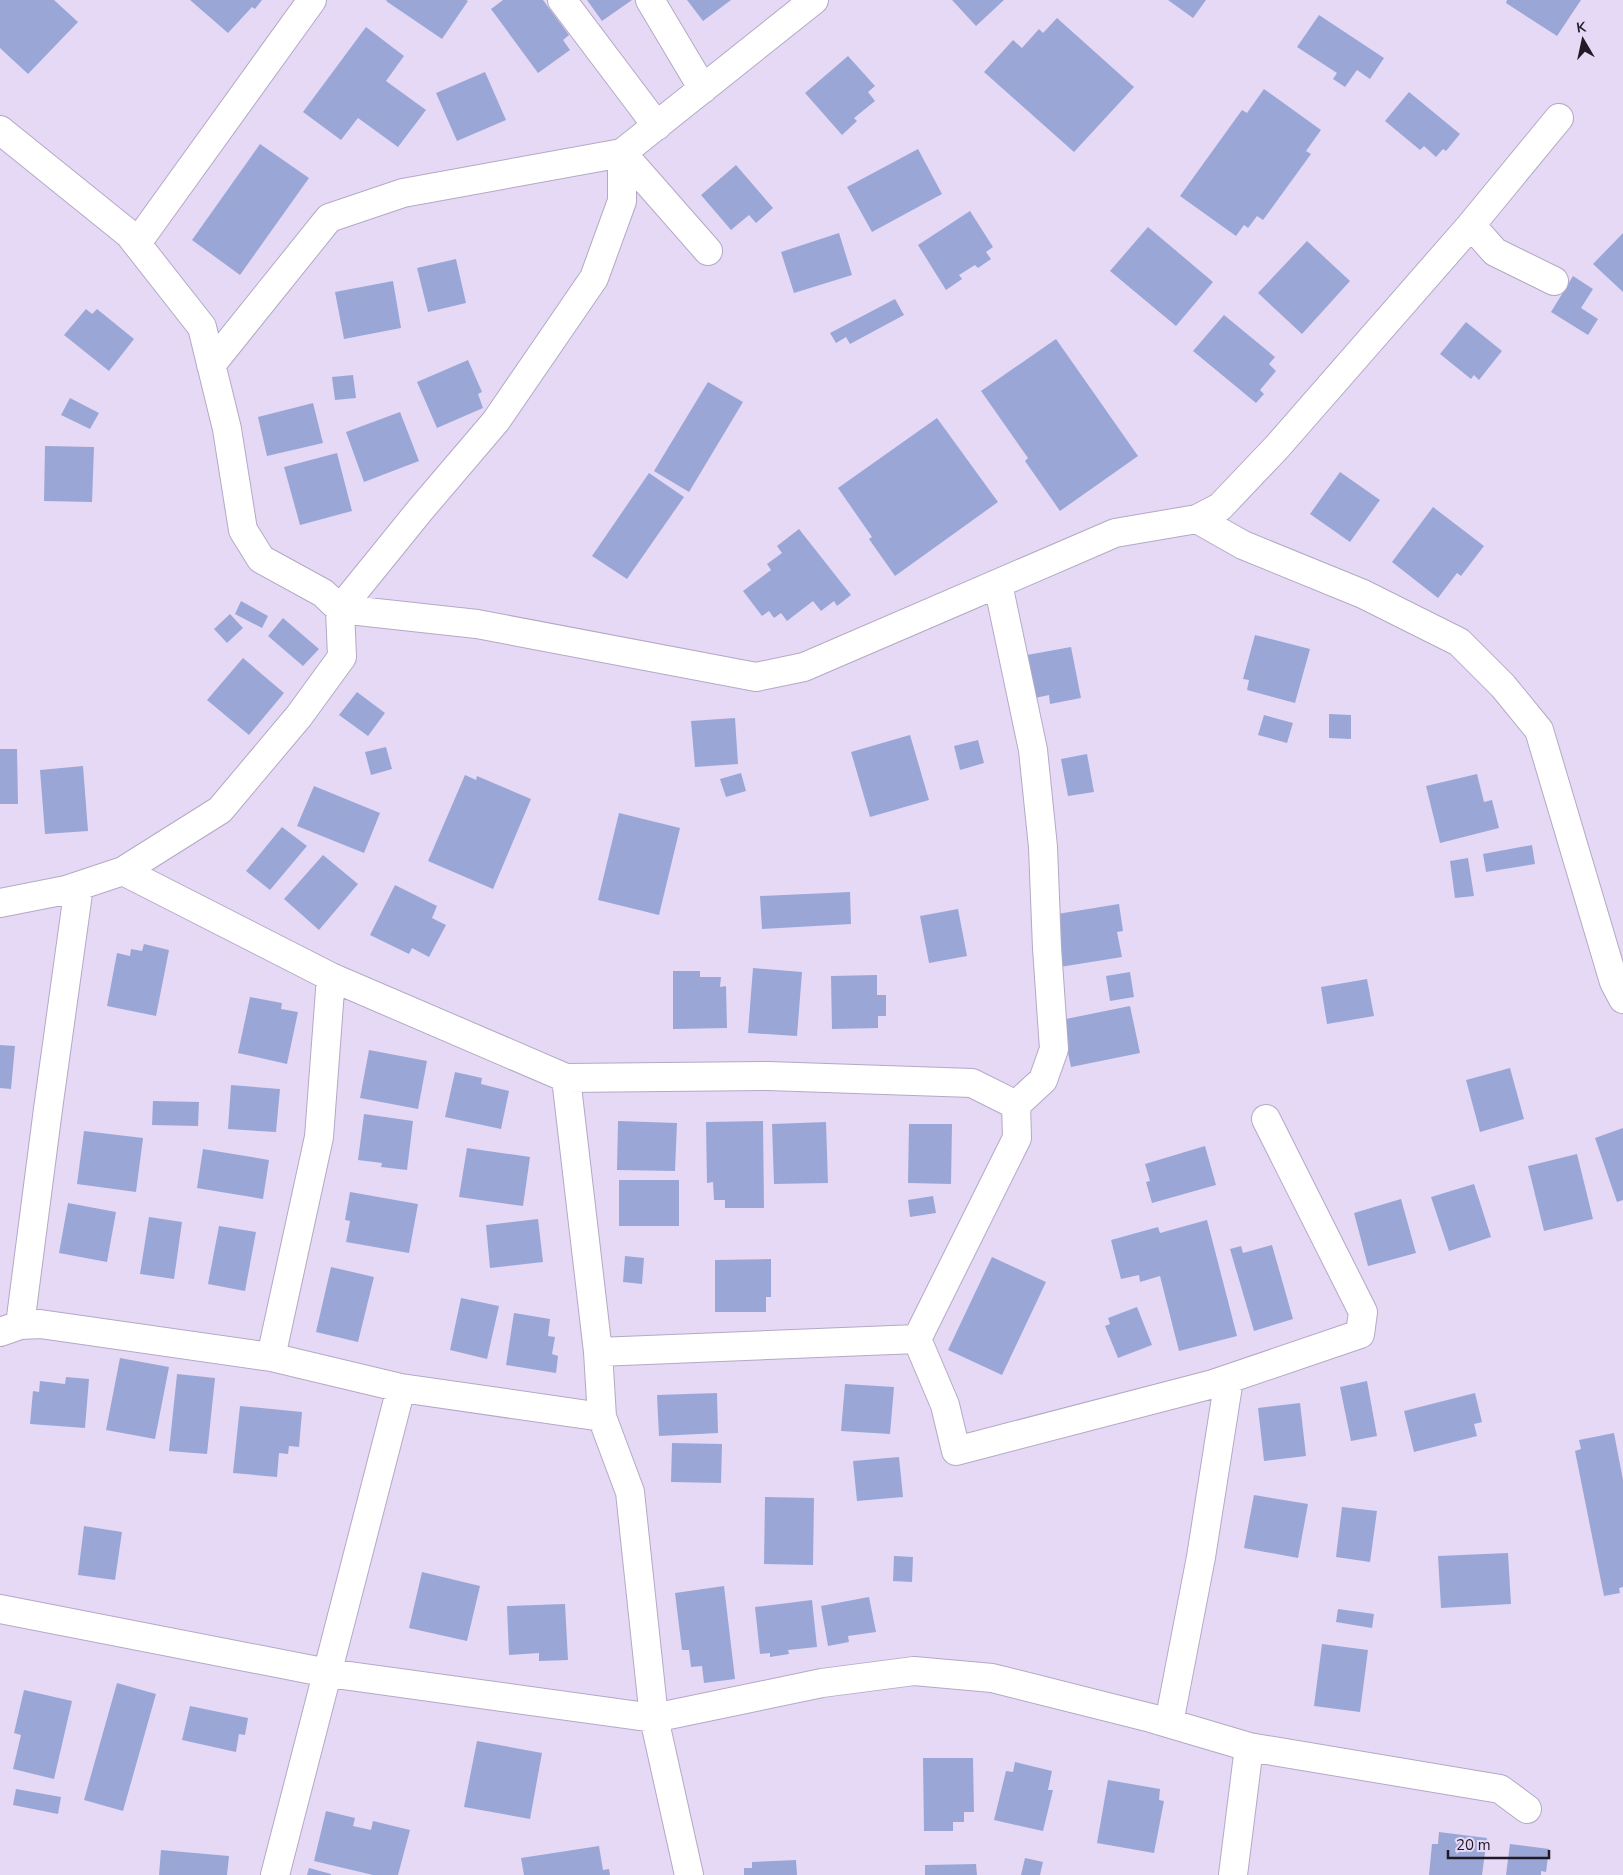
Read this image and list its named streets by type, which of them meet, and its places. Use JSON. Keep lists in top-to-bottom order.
{
  "scale_bar": "20 m",
  "north": "top"
}
